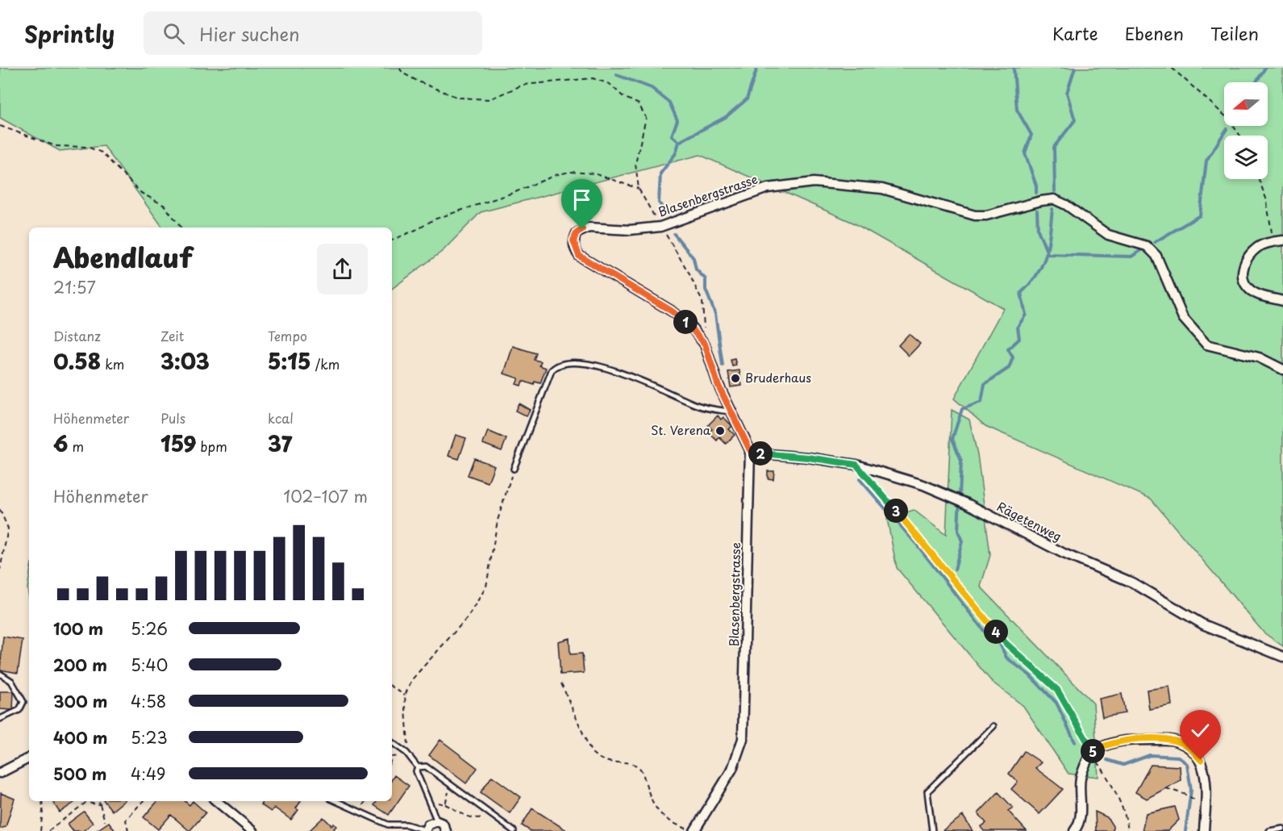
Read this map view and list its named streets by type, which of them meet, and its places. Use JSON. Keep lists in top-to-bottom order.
{
  "streets": {
    "street": ["Blasenbergstrasse", "Rägetenweg"]
  },
  "crossings": [
    ["Blasenbergstrasse", "Rägetenweg"]
  ],
  "places": ["Bruderhaus", "St. Verena"],
  "north": "left",
  "page": {
    "header": "Sprintly",
    "search": "Hier suchen",
    "nav": ["Karte", "Ebenen", "Teilen"],
    "heading": ["Abendlauf", "21:57"],
    "pins": [
      "1",
      "2",
      "3",
      "4",
      "5"
    ],
    "stats": [
      ["Distanz", "0.58 km"],
      ["Zeit", "3:03"],
      ["Tempo", "5:15 /km"],
      ["Höhenmeter", "6 m"],
      ["Puls", "159 bpm"],
      ["kcal", "37"]
    ],
    "chart": ["Höhenmeter", "102–107 m"],
    "list": [
      {
        "name": "100 m",
        "note": "5:26"
      },
      {
        "name": "200 m",
        "note": "5:40"
      },
      {
        "name": "300 m",
        "note": "4:58"
      },
      {
        "name": "400 m",
        "note": "5:23"
      },
      {
        "name": "500 m",
        "note": "4:49"
      }
    ]
  }
}
